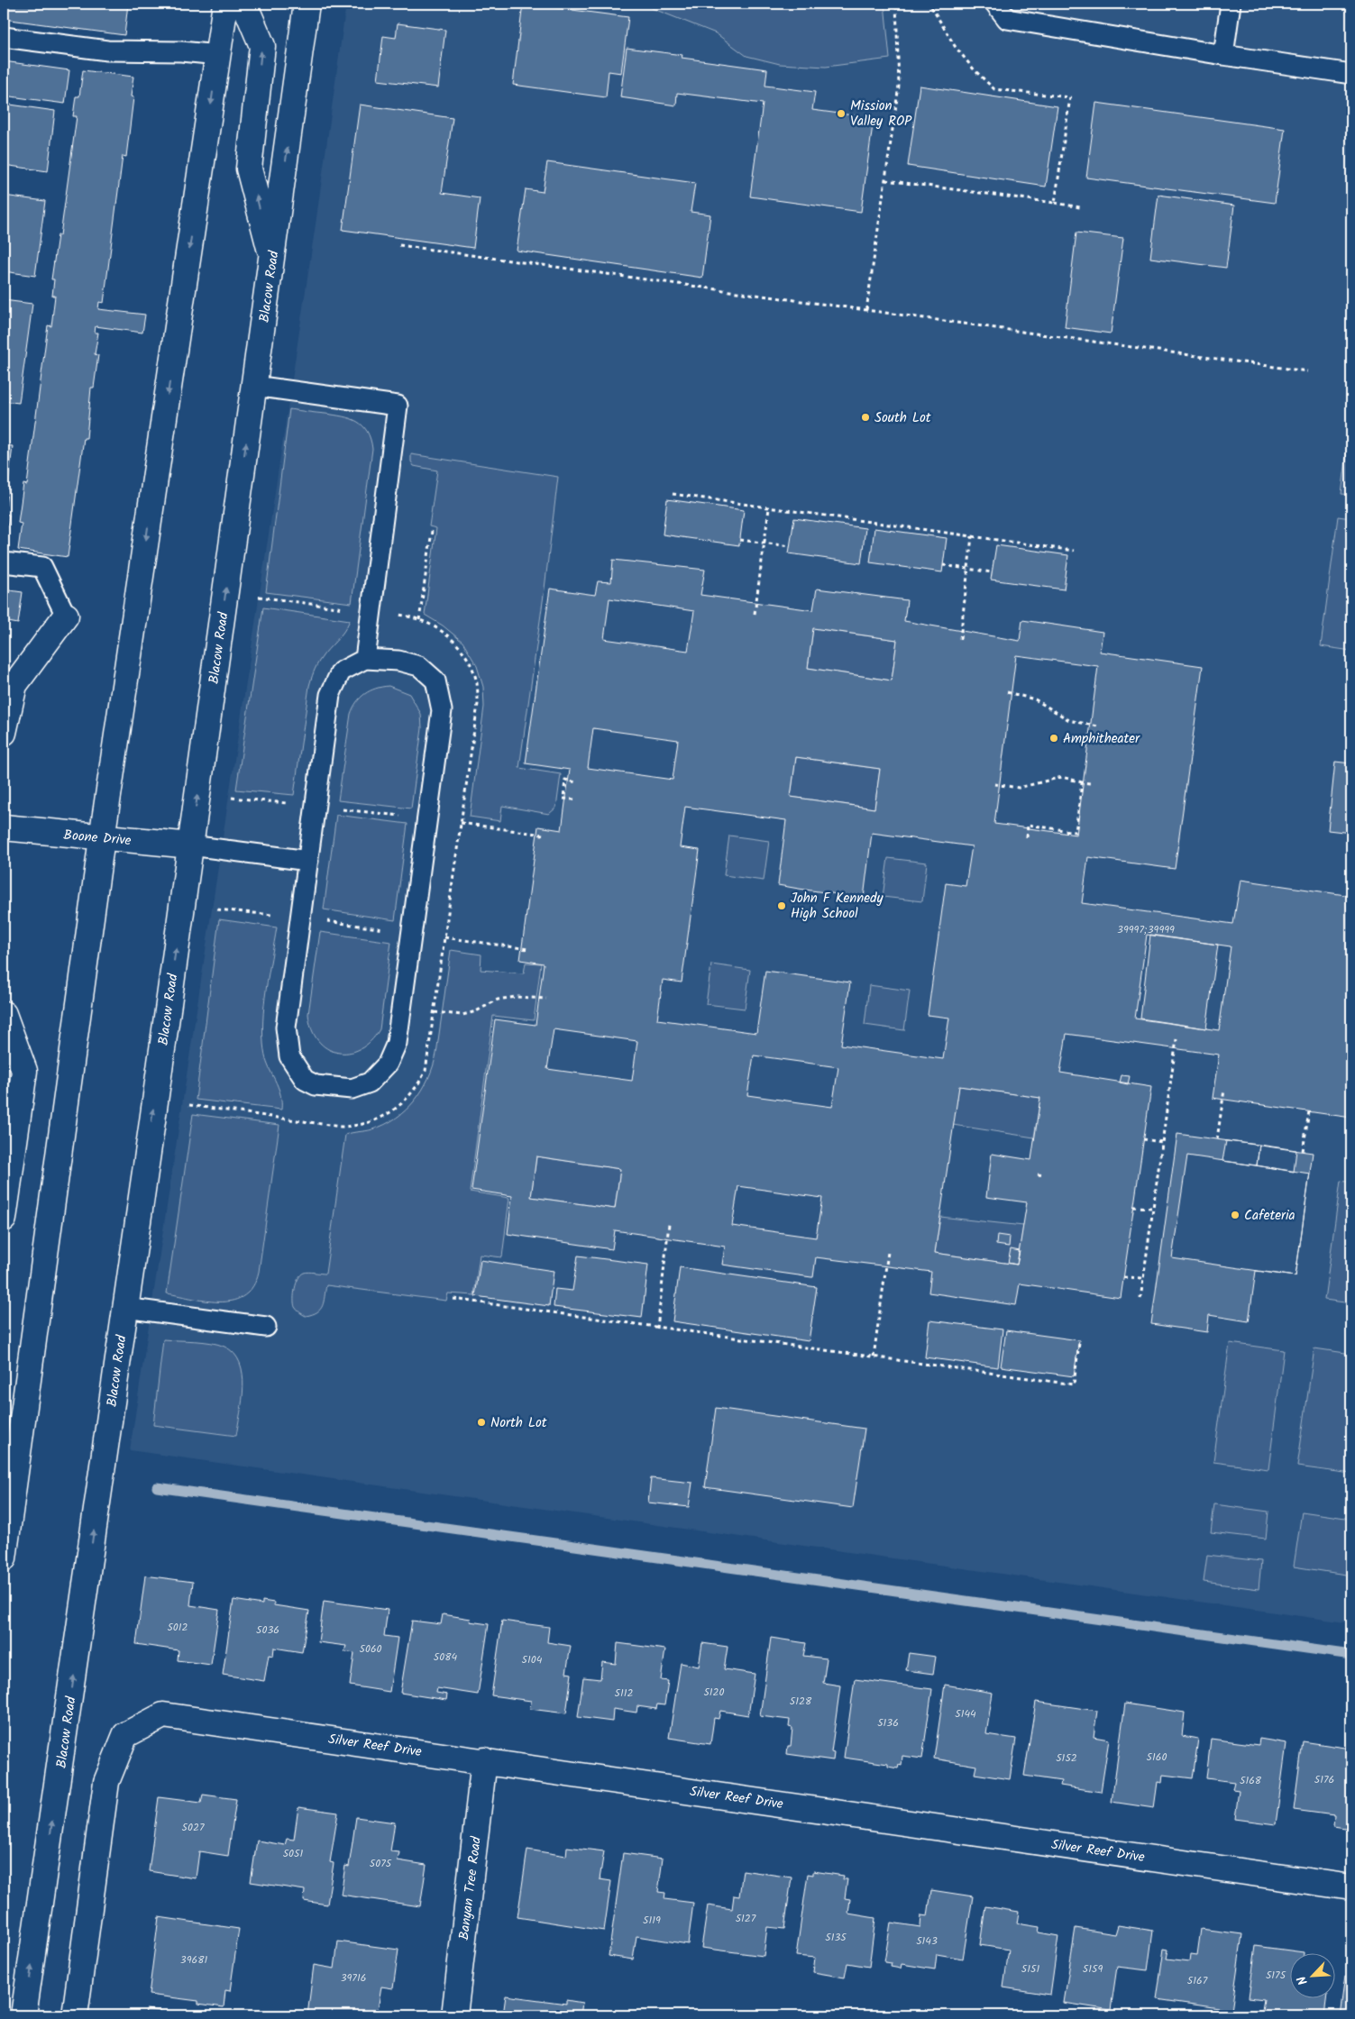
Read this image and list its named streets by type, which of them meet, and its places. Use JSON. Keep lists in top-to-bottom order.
{
  "streets": {
    "main road": [
      "Blacow Road",
      "Boone Drive",
      "Silver Reef Drive",
      "Banyan Tree Road"
    ]
  },
  "crossings": [
    ["Blacow Road", "Boone Drive"],
    ["Silver Reef Drive", "Banyan Tree Road"]
  ],
  "places": [
    "Mission Valley ROP",
    "South Lot",
    "Amphitheater",
    "John F Kennedy High School",
    "Cafeteria",
    "North Lot"
  ],
  "house_numbers": [
    "39997;39999",
    "5012",
    "5036",
    "5060",
    "5084",
    "5104",
    "5120",
    "5112",
    "5128",
    "5144",
    "5136",
    "5160",
    "5152",
    "5176",
    "5168",
    "5027",
    "5051",
    "5075",
    "5127",
    "5119",
    "5135",
    "5143",
    "39681",
    "5151",
    "5159",
    "5175",
    "39716",
    "5167"
  ],
  "north": "bottom left"
}
